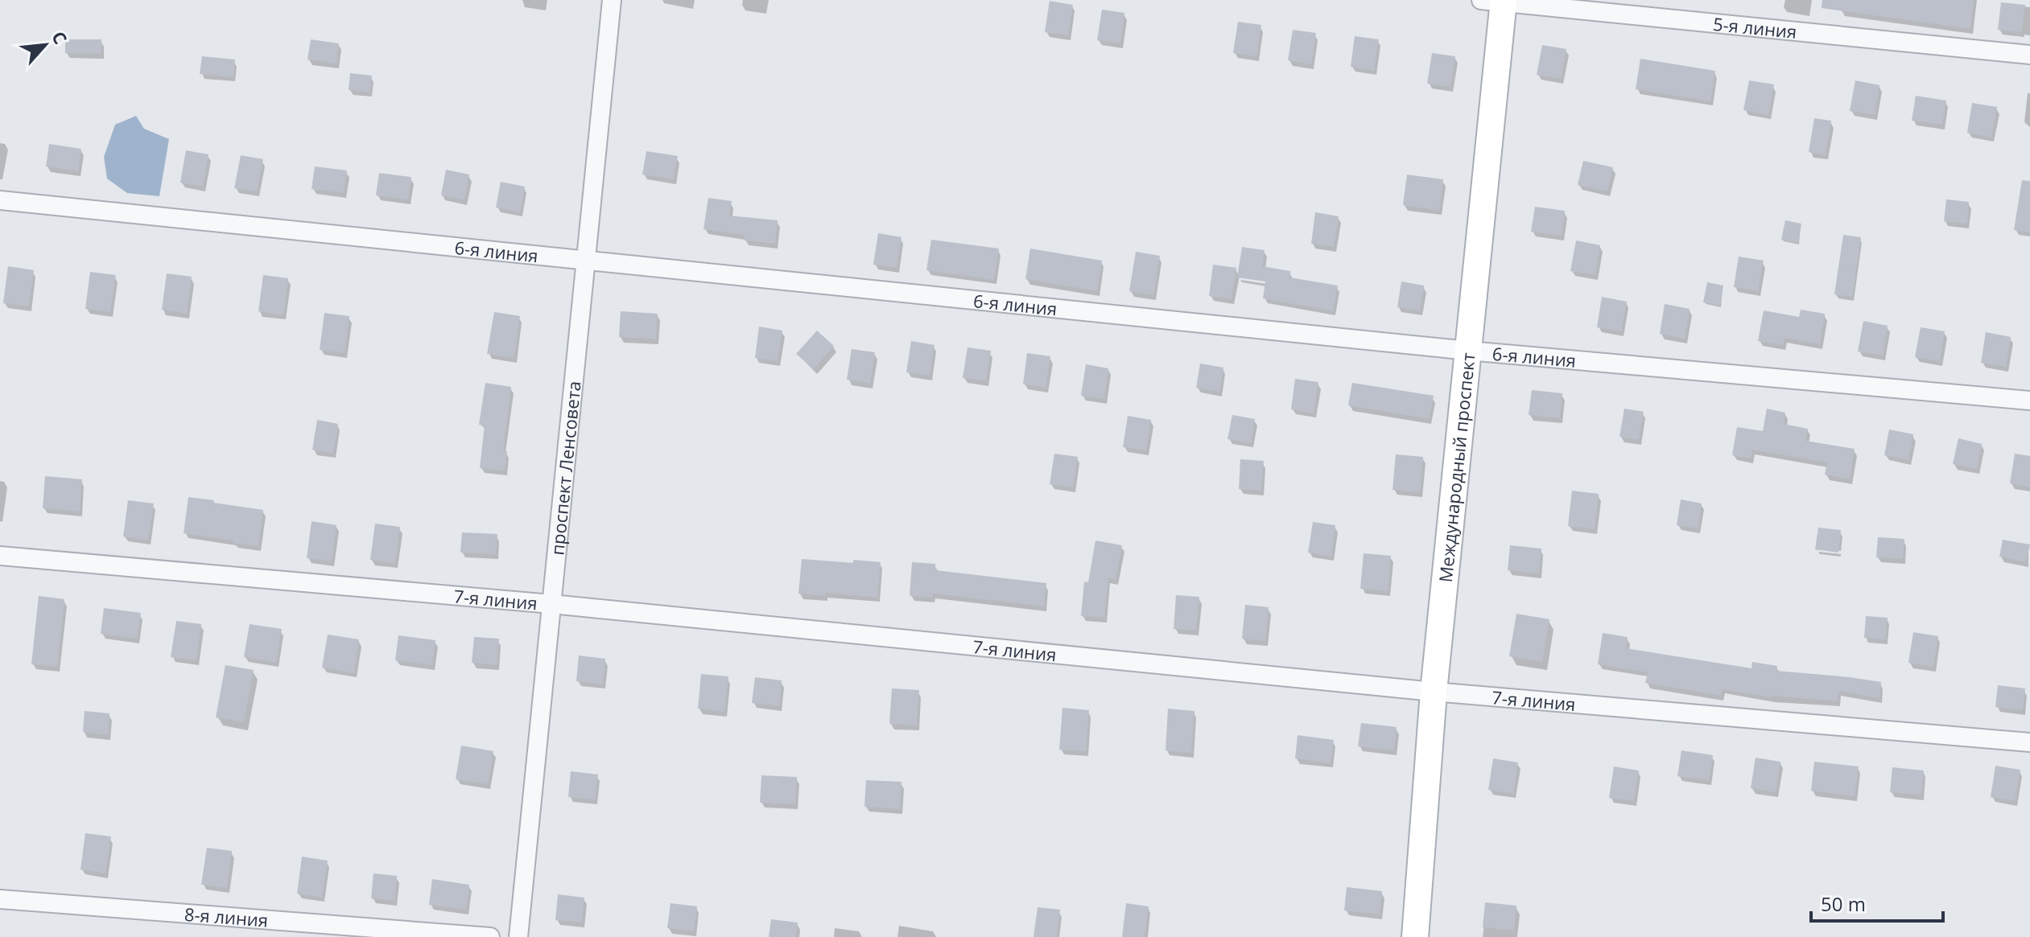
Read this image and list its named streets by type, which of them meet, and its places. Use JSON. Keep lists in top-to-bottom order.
{
  "streets": {
    "street": [
      "5-я линия",
      "6-я линия",
      "проспект Ленсовета",
      "Международный проспект",
      "7-я линия",
      "8-я линия"
    ]
  },
  "crossings": [
    ["5-я линия", "Международный проспект"],
    ["6-я линия", "проспект Ленсовета"],
    ["6-я линия", "Международный проспект"],
    ["проспект Ленсовета", "7-я линия"],
    ["Международный проспект", "7-я линия"]
  ],
  "scale_bar": "50 m",
  "north": "top right"
}
